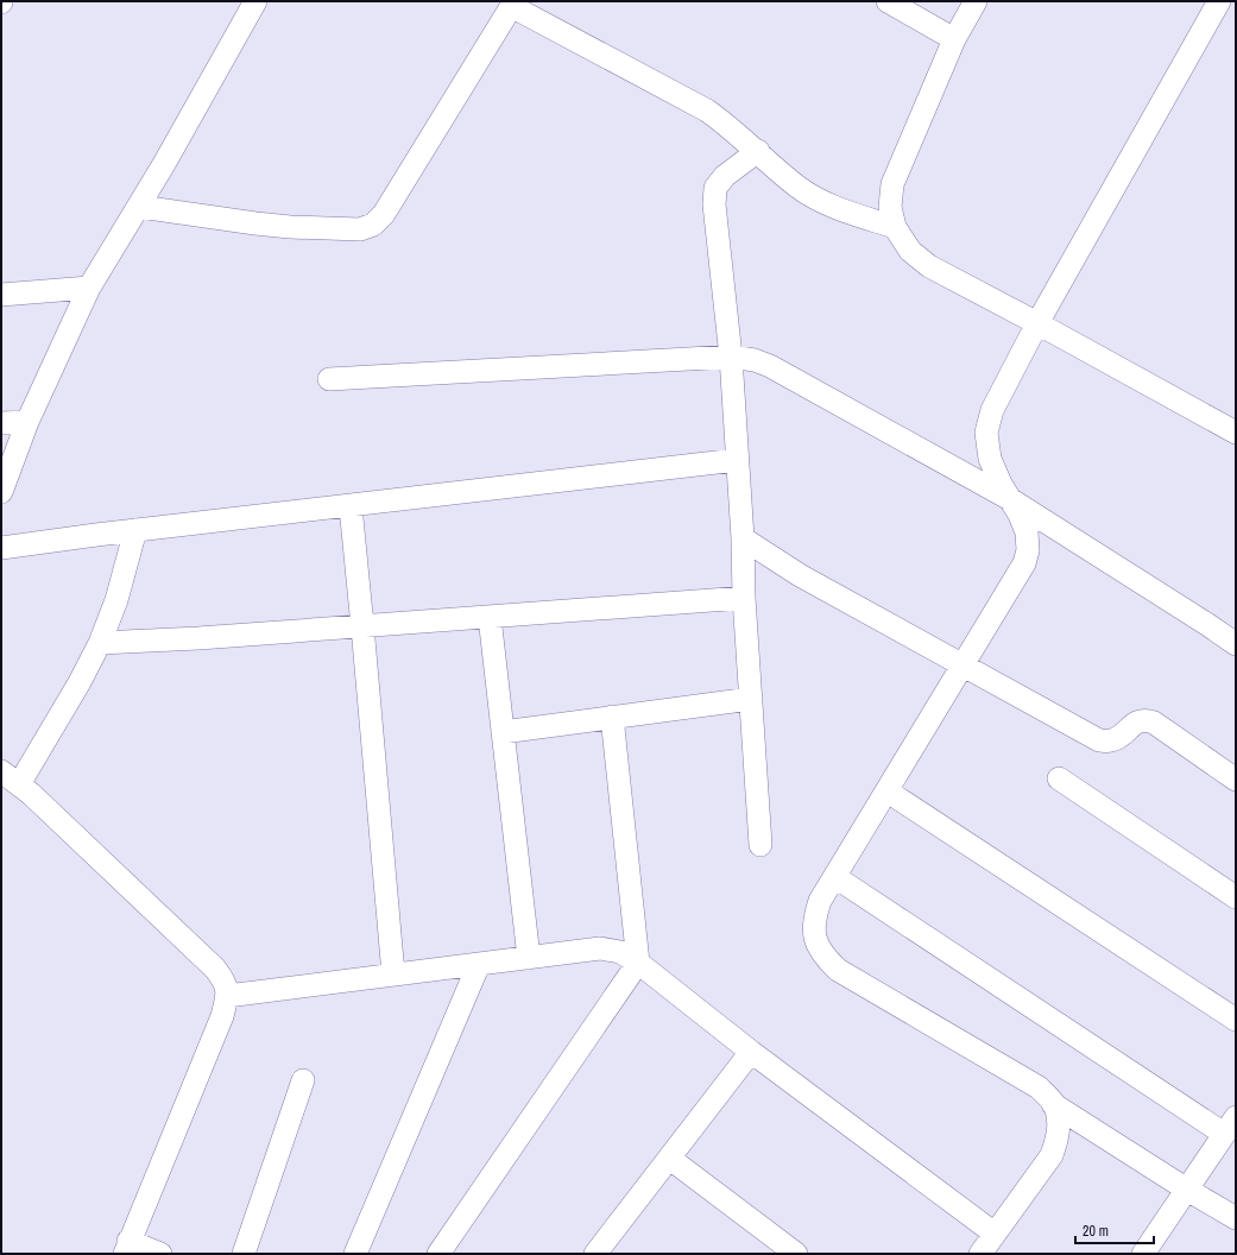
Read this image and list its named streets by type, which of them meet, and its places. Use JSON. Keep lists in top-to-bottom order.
{
  "scale_bar": "20 m"
}
